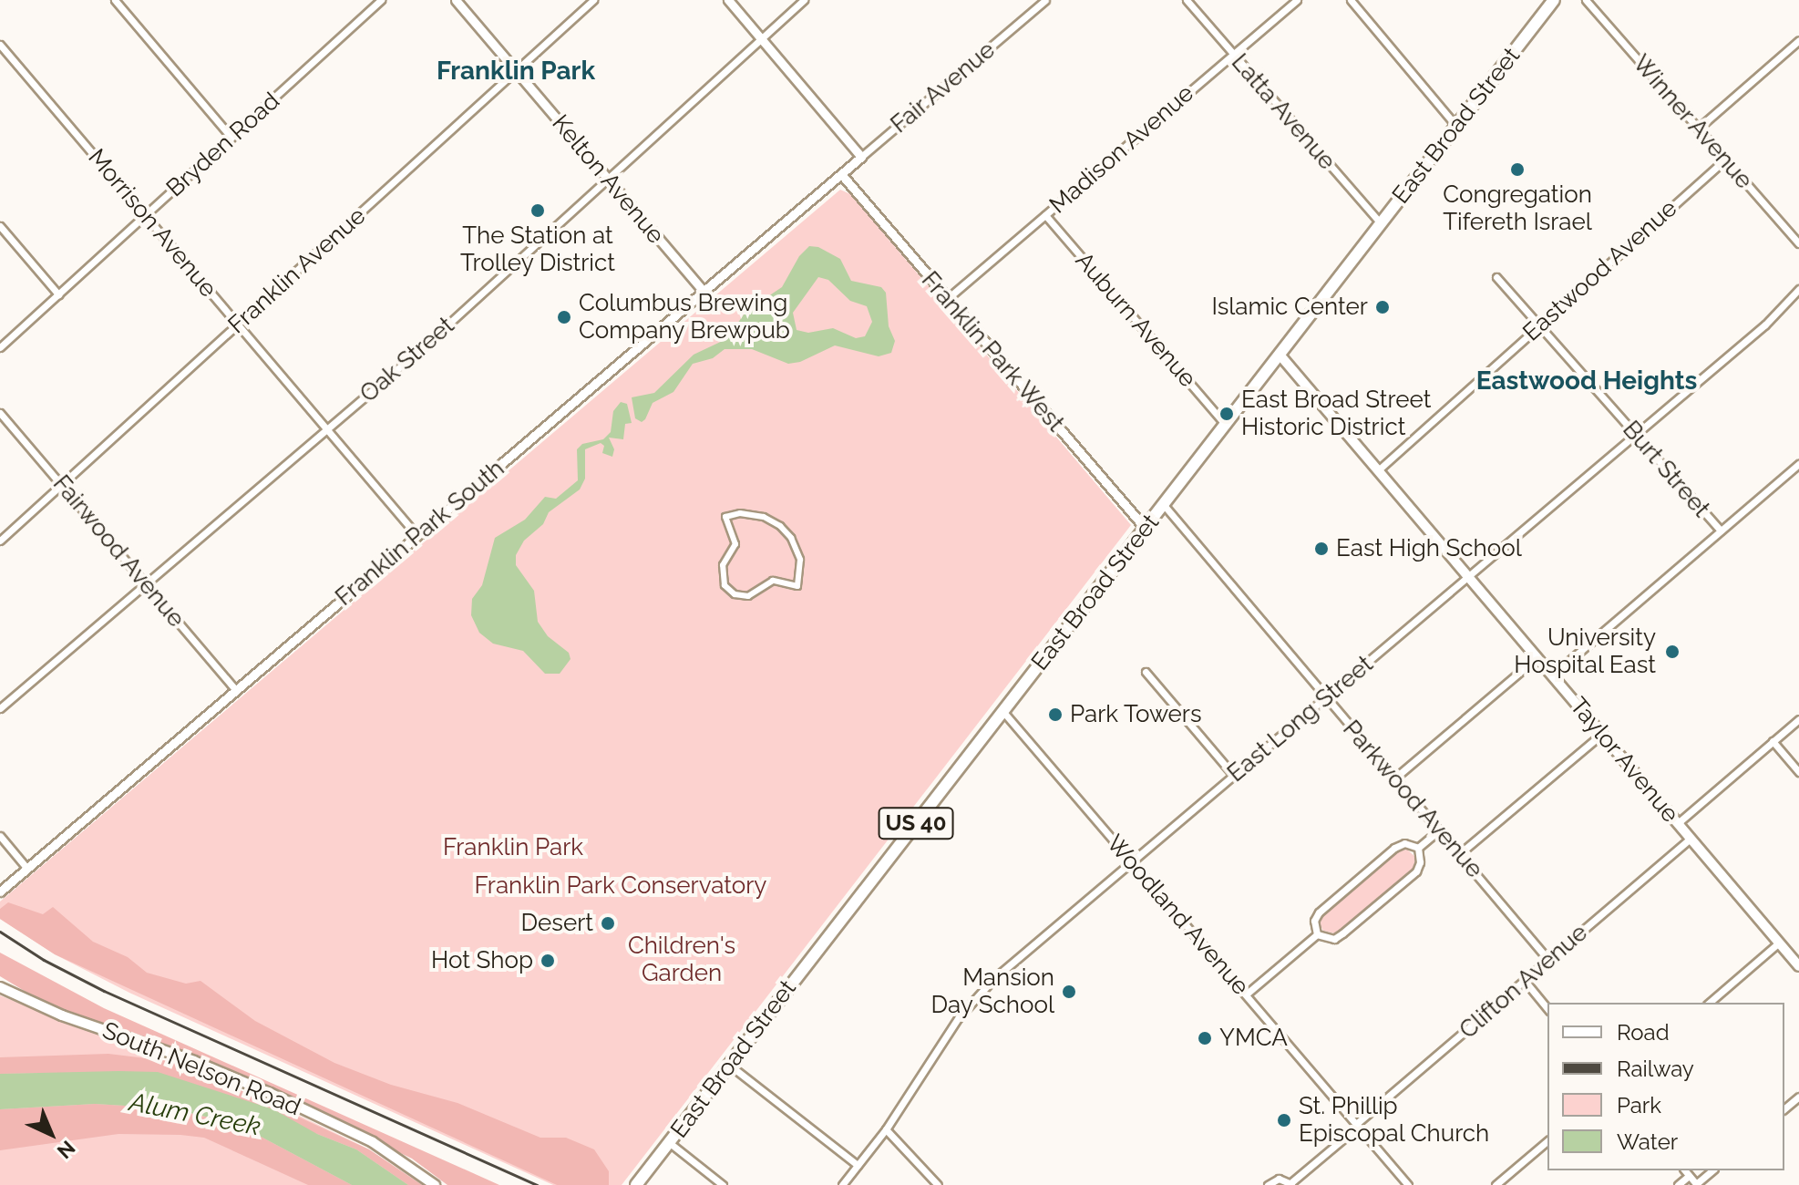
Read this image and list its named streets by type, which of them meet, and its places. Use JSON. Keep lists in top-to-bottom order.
{
  "streets": {
    "main road": [
      "East Broad Street",
      "Taylor Avenue",
      "US 40",
      "South Nelson Road"
    ],
    "street": [
      "Fair Avenue",
      "Latta Avenue",
      "Winner Avenue",
      "Bryden Road",
      "Madison Avenue",
      "Kelton Avenue",
      "Morrison Avenue",
      "Franklin Avenue",
      "Eastwood Avenue",
      "Auburn Avenue",
      "Franklin Park West",
      "Oak Street",
      "Burt Street",
      "Franklin Park South",
      "Fairwood Avenue",
      "East Long Street",
      "Parkwood Avenue",
      "Woodland Avenue",
      "Clifton Avenue"
    ]
  },
  "crossings": [
    ["Fair Avenue", "Franklin Park West"],
    ["Fair Avenue", "Franklin Park South"],
    ["Latta Avenue", "East Broad Street"],
    ["Latta Avenue", "Madison Avenue"],
    ["Winner Avenue", "Eastwood Avenue"],
    ["East Broad Street", "Auburn Avenue"],
    ["East Broad Street", "Franklin Park West"],
    ["East Broad Street", "Taylor Avenue"],
    ["East Broad Street", "Parkwood Avenue"],
    ["East Broad Street", "Woodland Avenue"],
    ["Bryden Road", "Morrison Avenue"],
    ["Madison Avenue", "Auburn Avenue"],
    ["Madison Avenue", "Franklin Park West"],
    ["Kelton Avenue", "Franklin Avenue"],
    ["Kelton Avenue", "Oak Street"],
    ["Kelton Avenue", "Franklin Park South"],
    ["Morrison Avenue", "Franklin Avenue"],
    ["Morrison Avenue", "Oak Street"],
    ["Morrison Avenue", "Franklin Park South"],
    ["Franklin Avenue", "Fairwood Avenue"],
    ["Eastwood Avenue", "Burt Street"],
    ["Eastwood Avenue", "Taylor Avenue"],
    ["Franklin Park West", "Franklin Park South"],
    ["Oak Street", "Fairwood Avenue"],
    ["Burt Street", "East Long Street"],
    ["Franklin Park South", "Fairwood Avenue"],
    ["East Long Street", "Taylor Avenue"],
    ["East Long Street", "Parkwood Avenue"],
    ["East Long Street", "Woodland Avenue"],
    ["Taylor Avenue", "Clifton Avenue"],
    ["Parkwood Avenue", "Clifton Avenue"],
    ["Woodland Avenue", "Clifton Avenue"]
  ],
  "districts": ["Franklin Park", "Eastwood Heights"],
  "water": ["Alum Creek"],
  "parks": ["Franklin Park", "Franklin Park Conservatory", "Children's Garden"],
  "places": [
    "Congregation Tifereth Israel",
    "The Station at Trolley District",
    "Islamic Center",
    "Columbus Brewing Company Brewpub",
    "East Broad Street Historic District",
    "East High School",
    "University Hospital East",
    "Park Towers",
    "Desert",
    "Hot Shop",
    "Mansion Day School",
    "YMCA",
    "St. Phillip Episcopal Church"
  ],
  "legend": [
    "Road",
    "Railway",
    "Park",
    "Water"
  ],
  "north": "bottom right"
}
